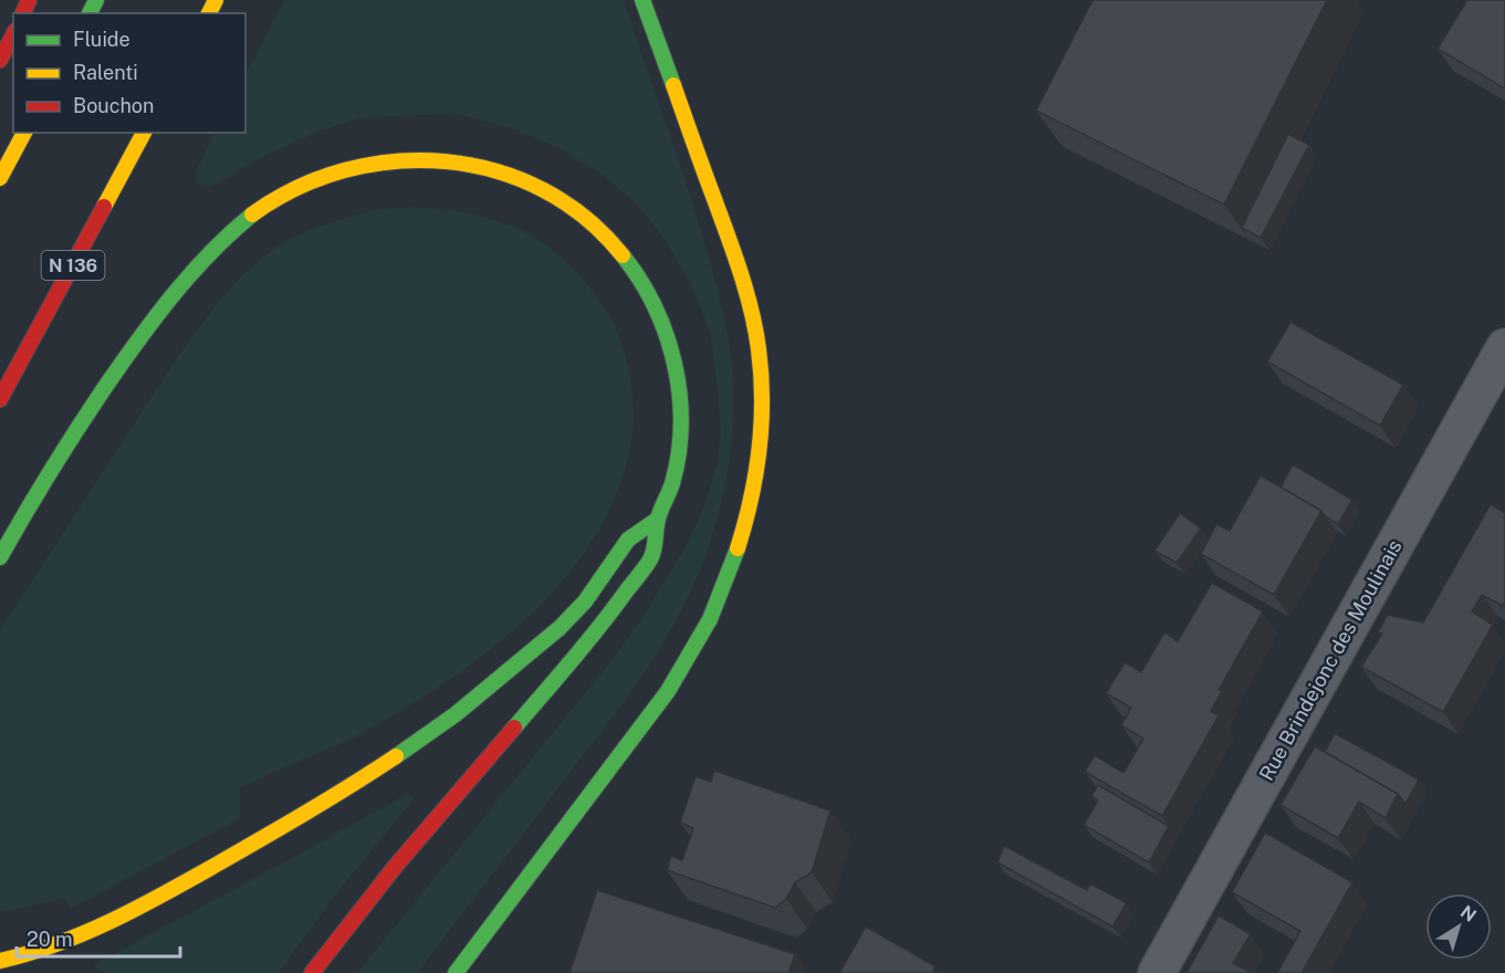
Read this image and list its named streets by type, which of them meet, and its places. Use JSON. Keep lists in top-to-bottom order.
{
  "streets": {
    "highway": ["N 136"],
    "street": ["Rue Brindejonc des Moulinais"]
  },
  "legend": ["Fluide", "Ralenti", "Bouchon"],
  "scale_bar": "20 m",
  "north": "top right"
}
